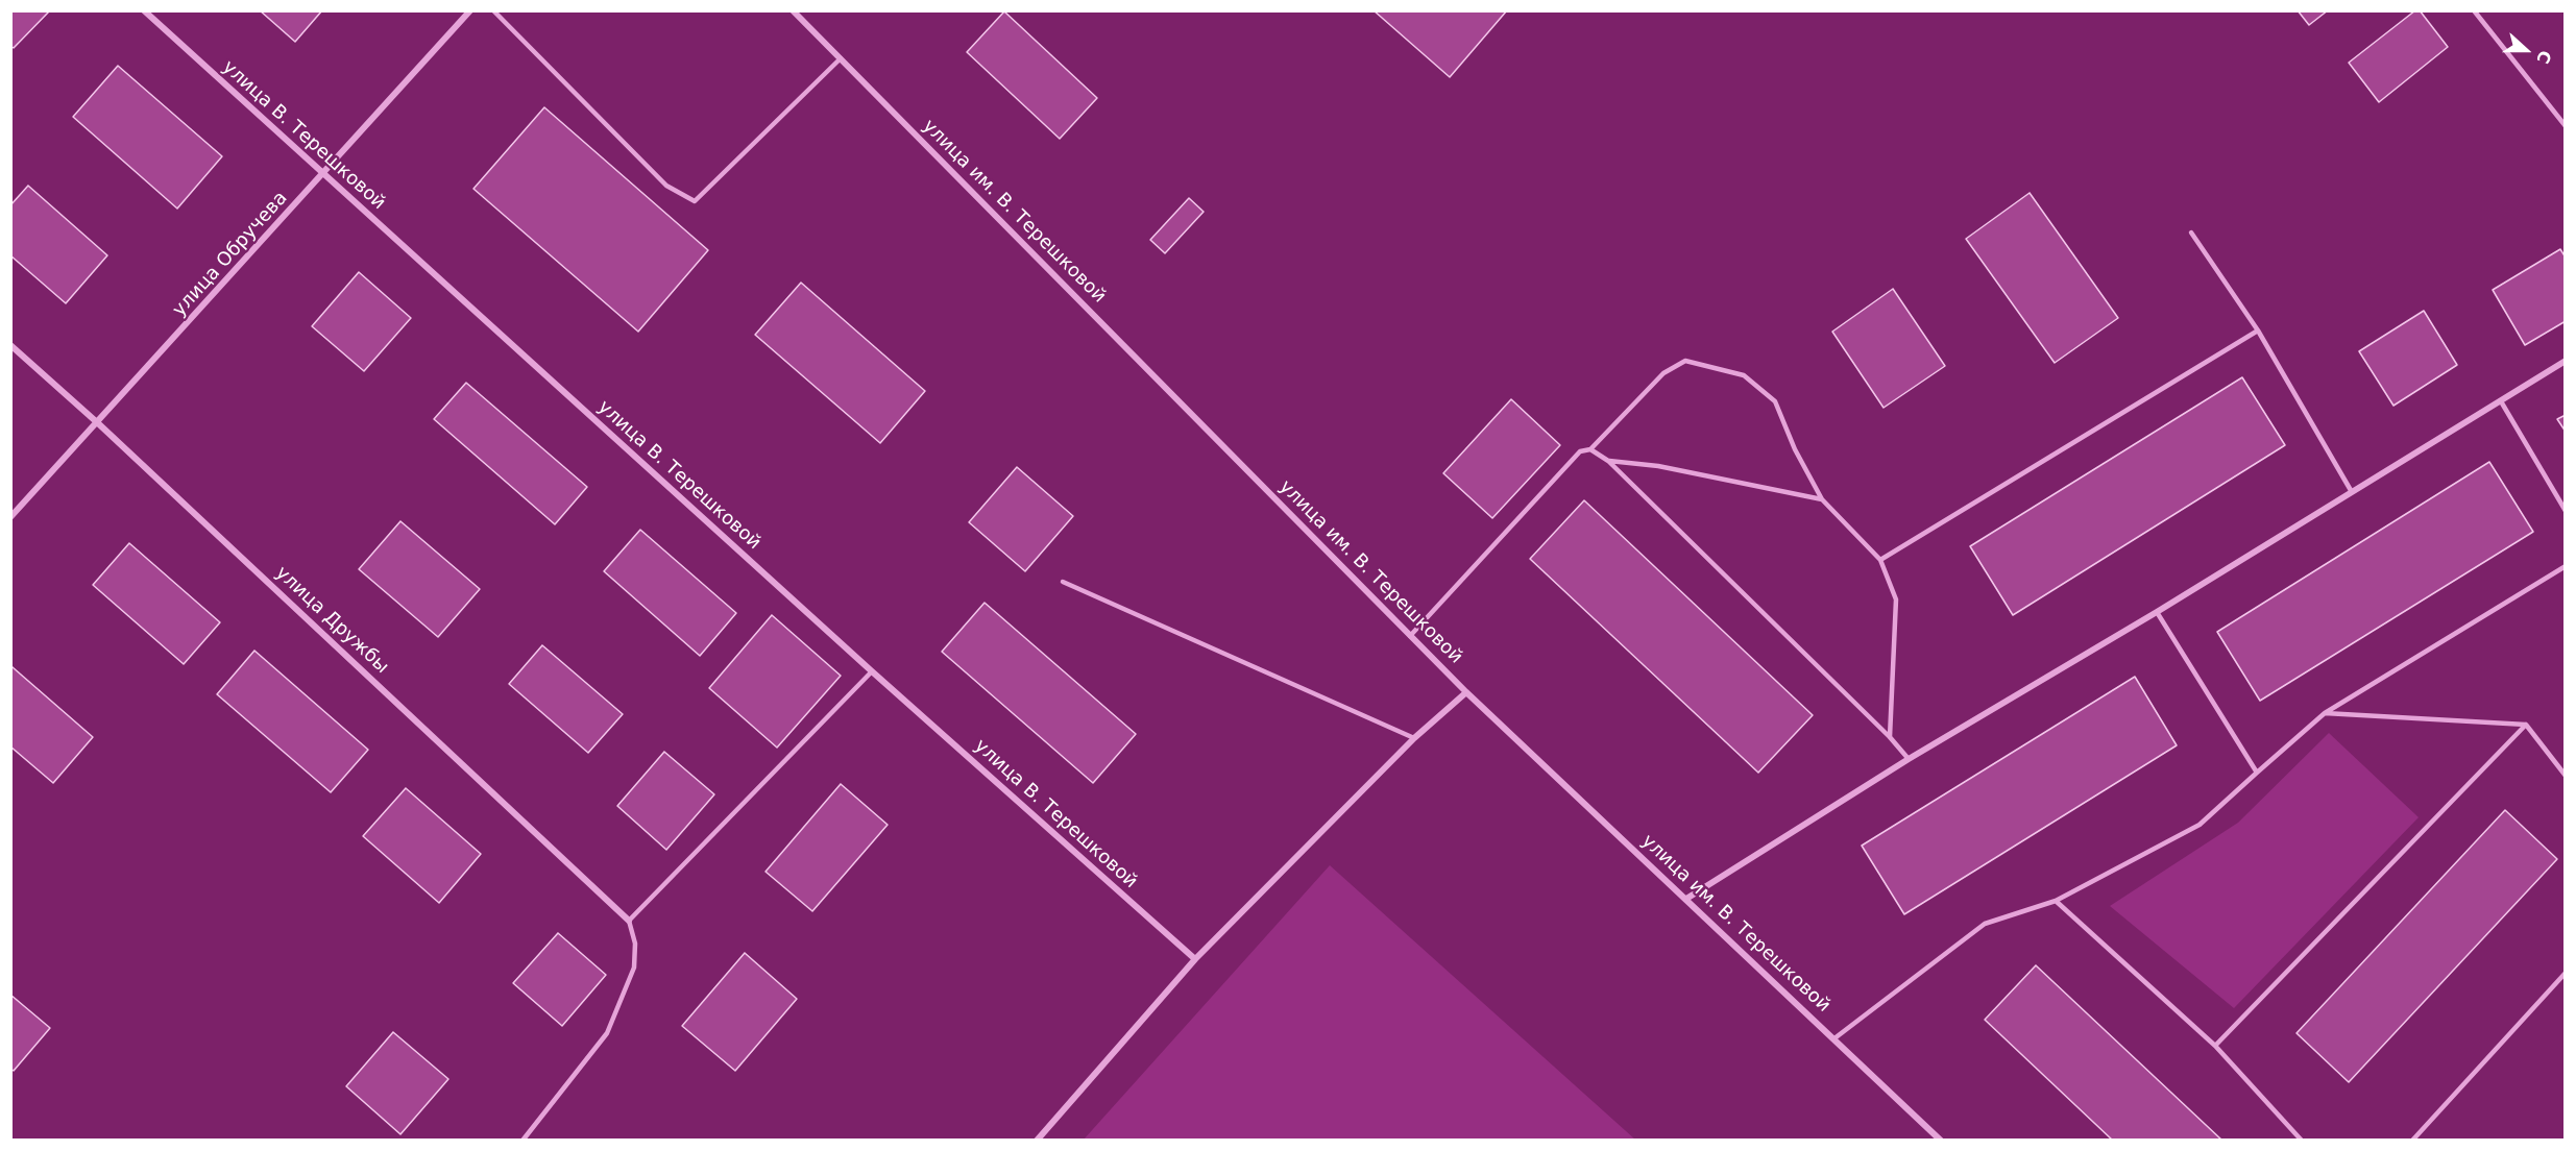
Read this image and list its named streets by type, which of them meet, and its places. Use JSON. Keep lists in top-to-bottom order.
{
  "streets": {
    "street": [
      "улица В. Терешковой",
      "улица им. В. Терешковой",
      "улица Обручева",
      "улица Дружбы"
    ]
  },
  "crossings": [
    ["улица В. Терешковой", "улица Обручева"],
    ["улица Обручева", "улица Дружбы"]
  ],
  "north": "right"
}
